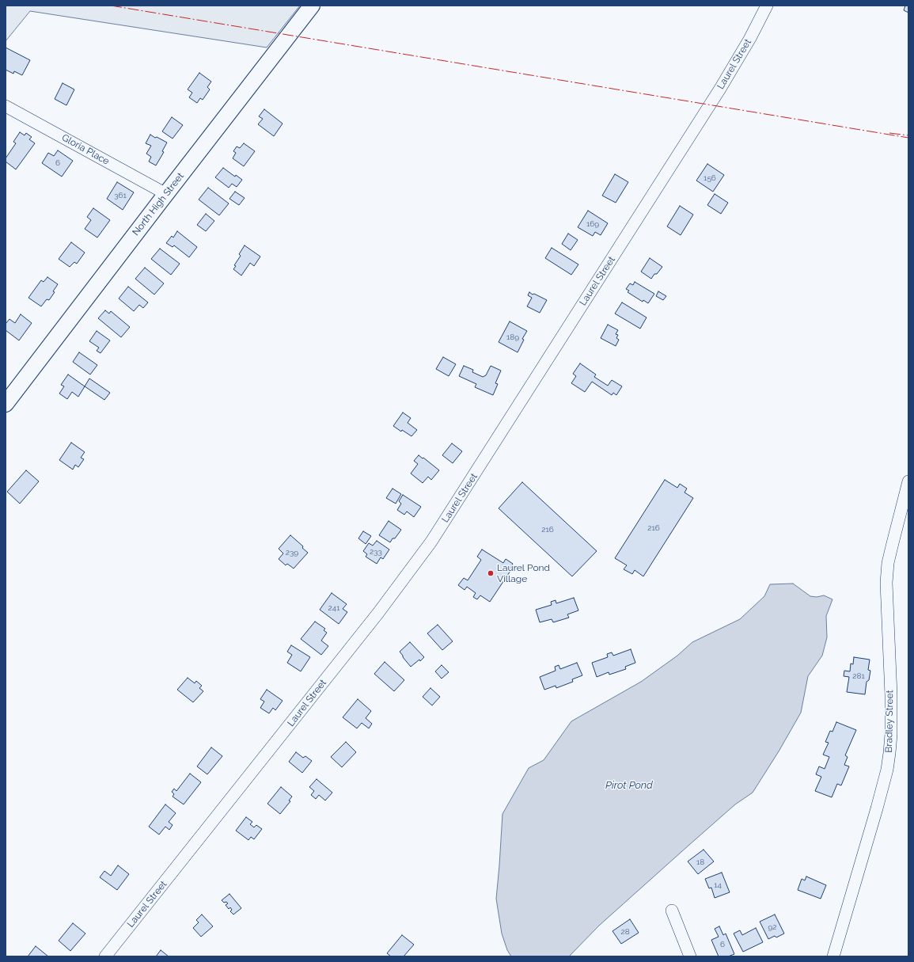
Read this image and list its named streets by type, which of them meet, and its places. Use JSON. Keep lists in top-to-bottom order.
{
  "streets": {
    "main road": ["North High Street"],
    "street": ["Laurel Street", "Gloria Place", "Bradley Street"]
  },
  "crossings": [
    ["Gloria Place", "North High Street"]
  ],
  "water": ["Pirot Pond"],
  "places": ["Laurel Pond Village"],
  "house_numbers": [
    "6",
    "156",
    "361",
    "169",
    "189",
    "216",
    "216",
    "233",
    "239",
    "241",
    "281",
    "18",
    "14",
    "92",
    "28",
    "6"
  ]
}
